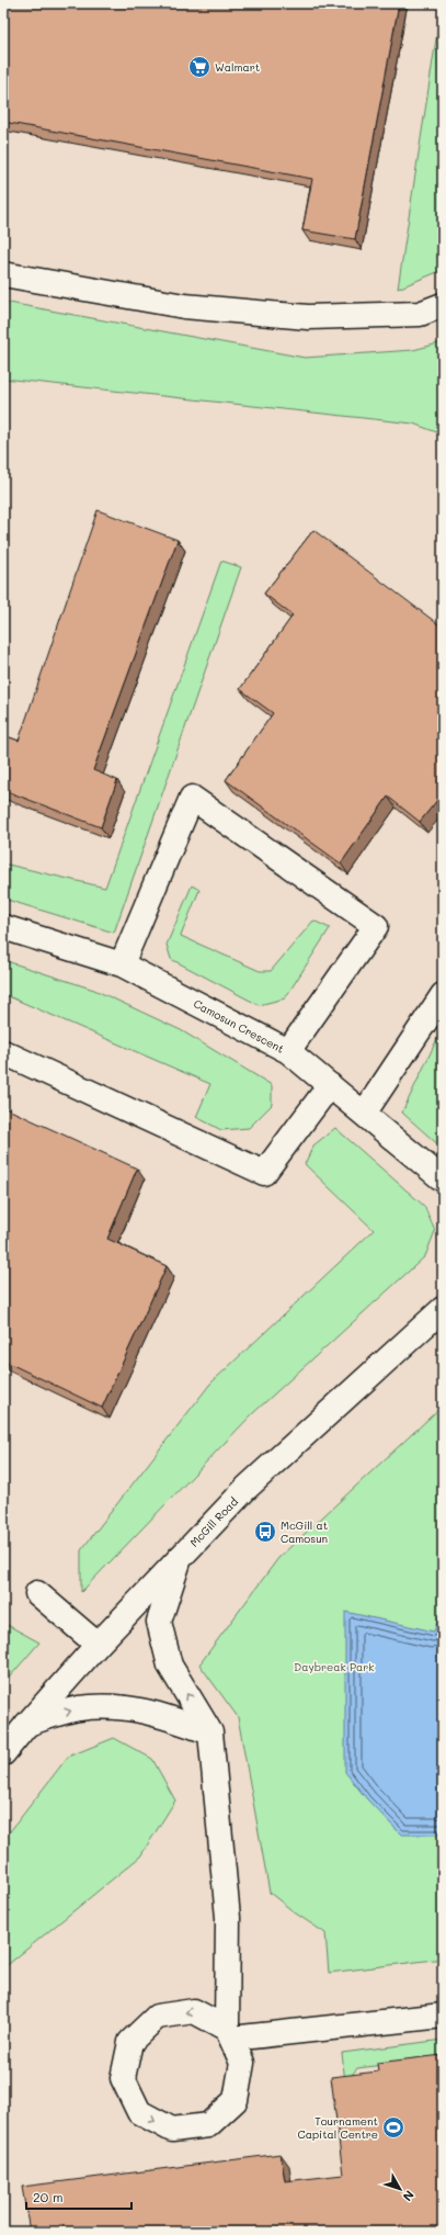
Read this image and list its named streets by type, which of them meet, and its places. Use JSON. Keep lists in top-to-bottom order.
{
  "streets": {
    "main road": ["Camosun Crescent", "McGill Road"]
  },
  "parks": ["Daybreak Park"],
  "places": {
    "supermarket": ["Walmart"],
    "bus stop": ["McGill at Camosun"],
    "sports": ["Tournament Capital Centre"]
  },
  "scale_bar": "20 m",
  "north": "bottom right"
}
